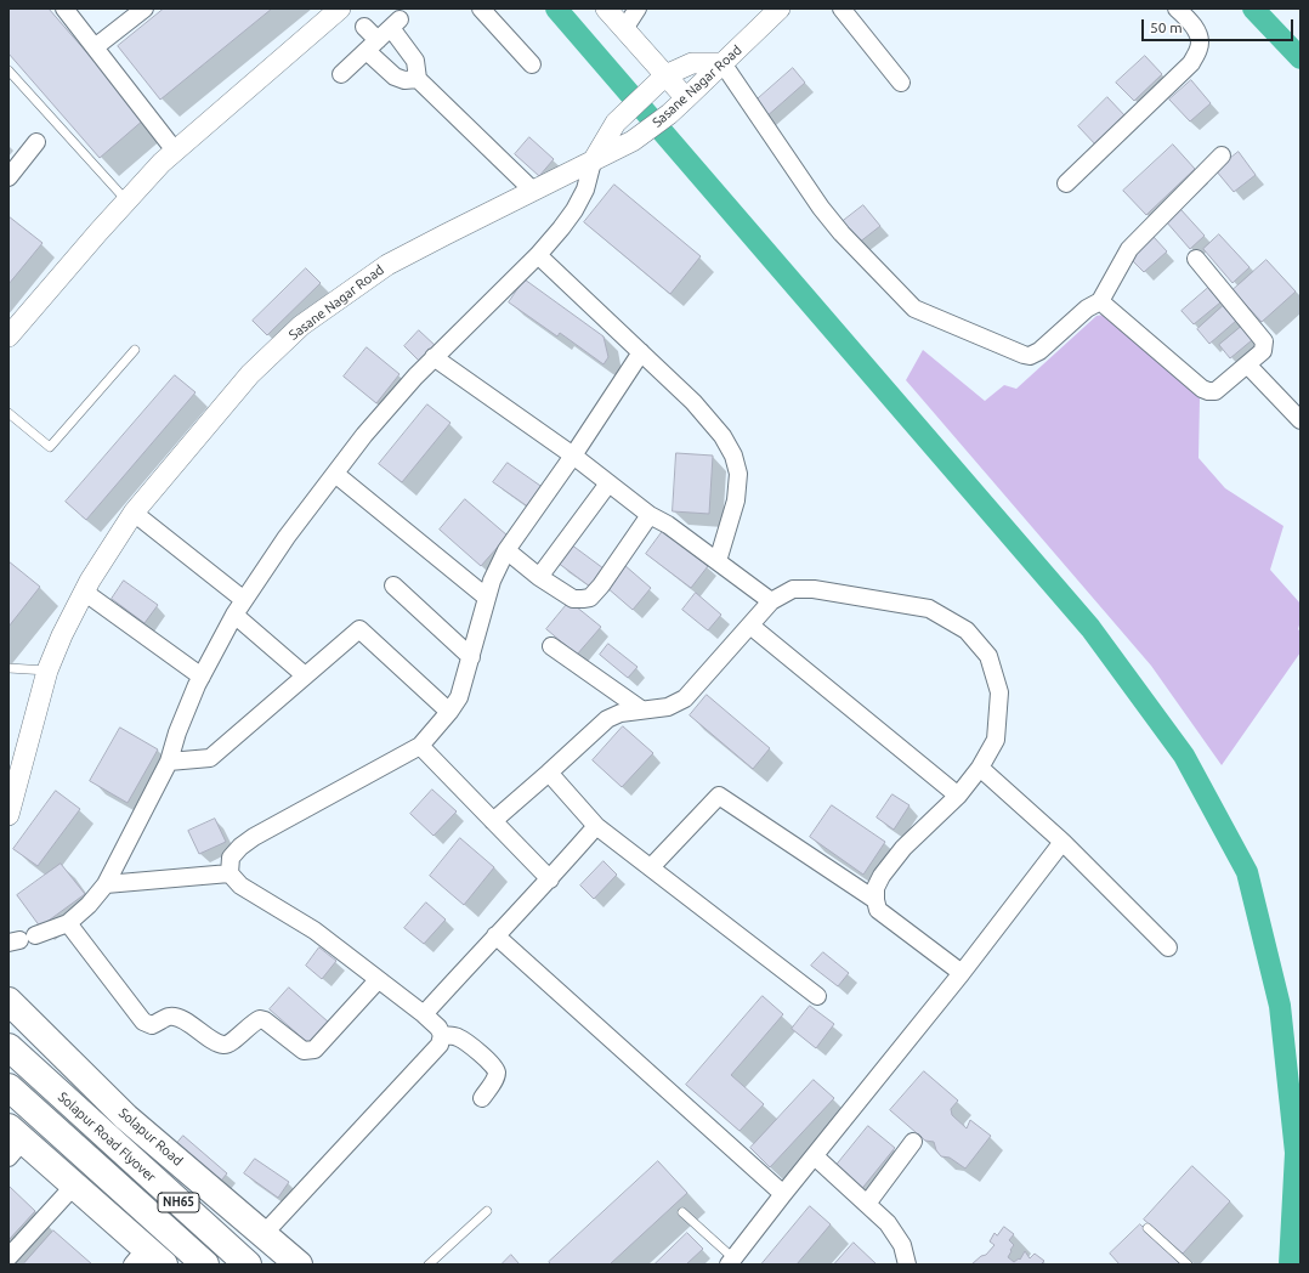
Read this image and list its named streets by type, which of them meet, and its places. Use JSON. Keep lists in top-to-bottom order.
{
  "streets": {
    "main road": ["Solapur Road Flyover", "Solapur Road", "NH65"],
    "street": ["Sasane Nagar Road"]
  },
  "scale_bar": "50 m"
}
